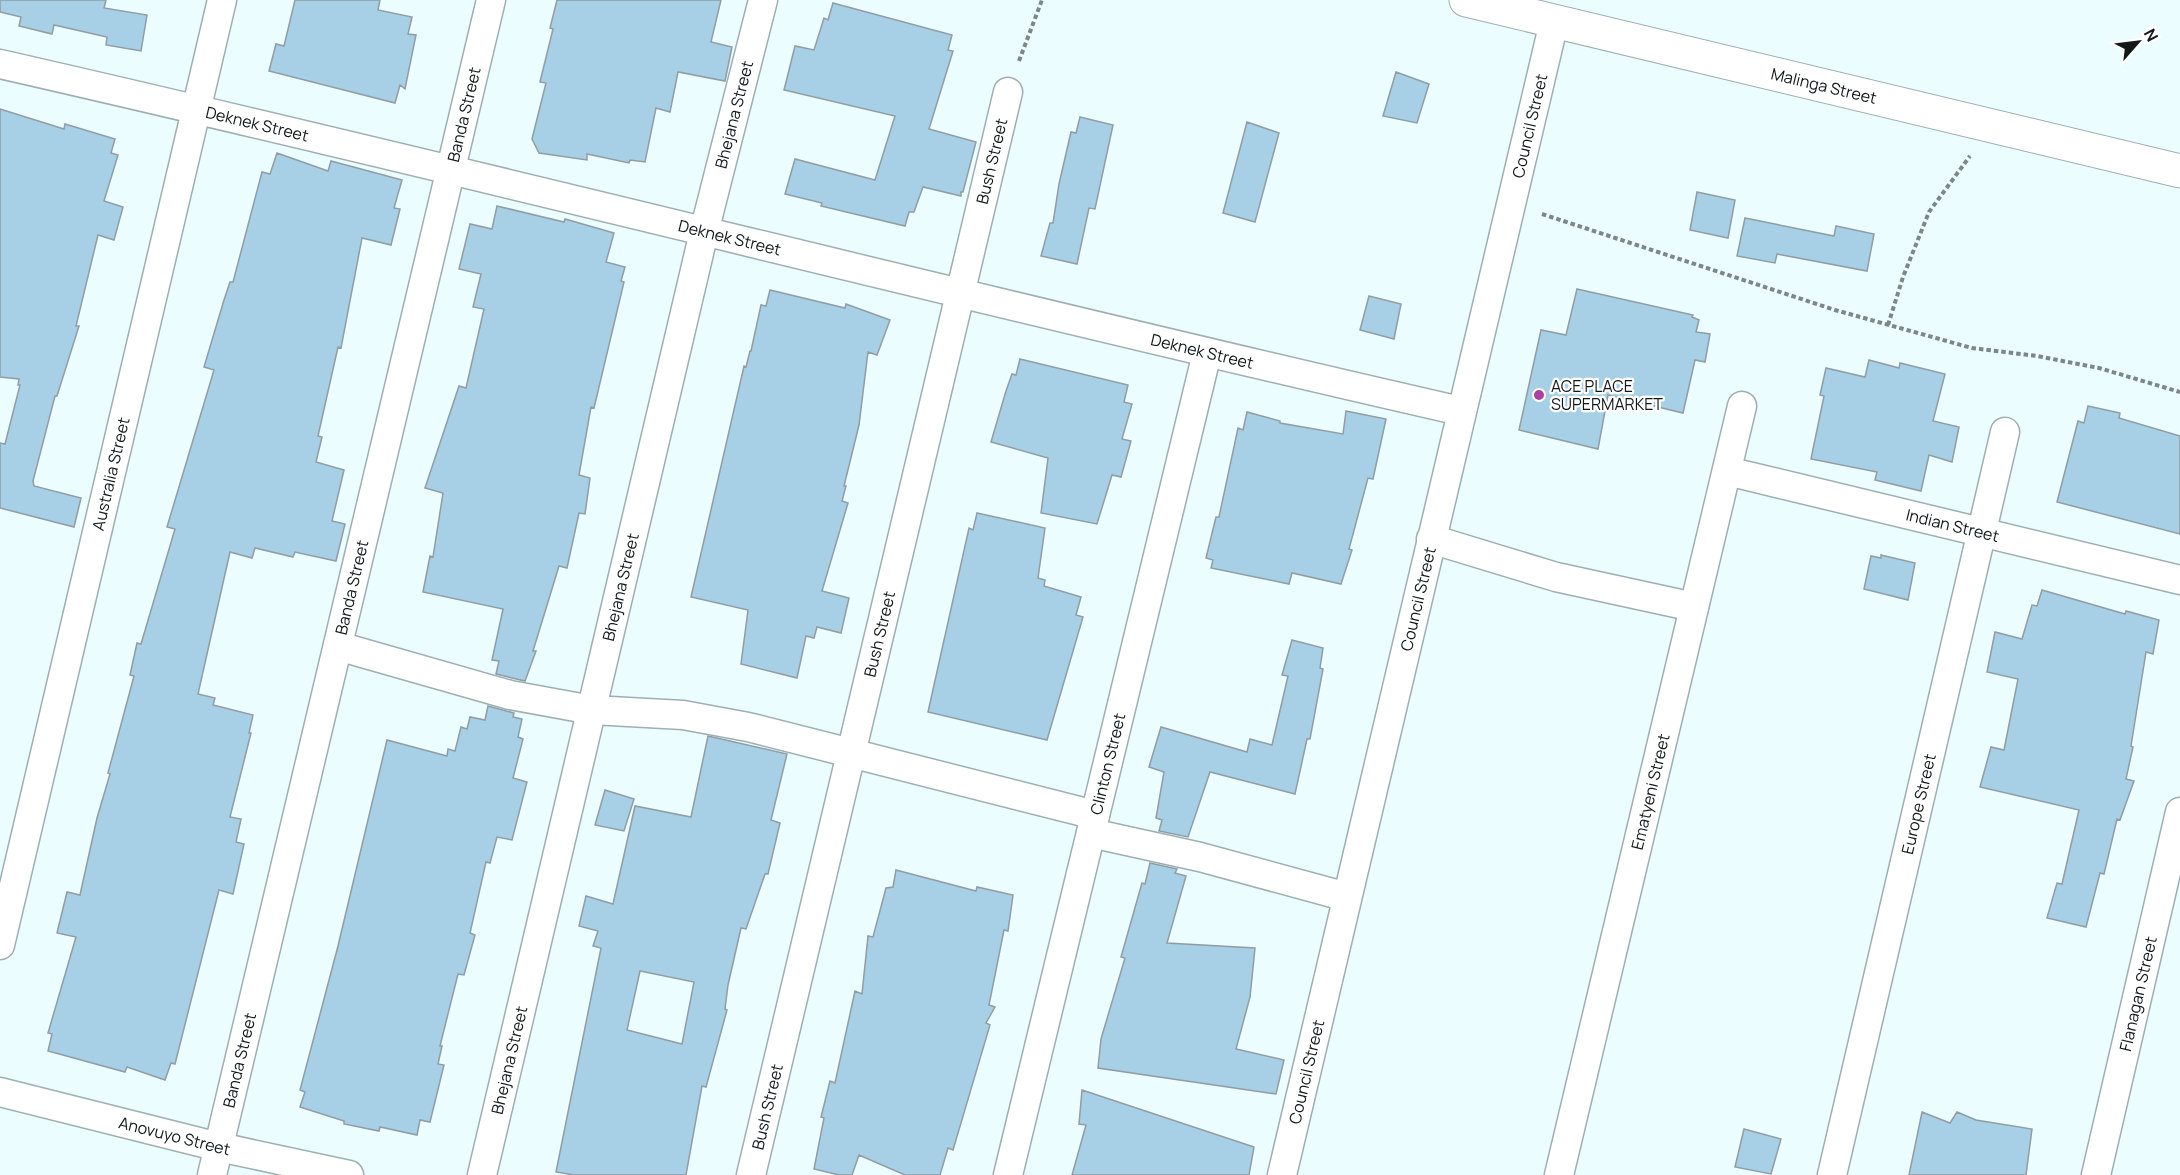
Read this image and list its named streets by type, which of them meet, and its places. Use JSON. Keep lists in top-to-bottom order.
{
  "streets": {
    "street": [
      "Malinga Street",
      "Bhejana Street",
      "Banda Street",
      "Deknek Street",
      "Council Street",
      "Bush Street",
      "Australia Street",
      "Indian Street",
      "Clinton Street",
      "Ematyeni Street",
      "Europe Street",
      "Flanagan Street",
      "Anovuyo Street"
    ]
  },
  "crossings": [
    ["Malinga Street", "Council Street"],
    ["Bhejana Street", "Deknek Street"],
    ["Banda Street", "Deknek Street"],
    ["Banda Street", "Anovuyo Street"],
    ["Deknek Street", "Council Street"],
    ["Deknek Street", "Bush Street"],
    ["Deknek Street", "Australia Street"],
    ["Deknek Street", "Clinton Street"],
    ["Indian Street", "Ematyeni Street"],
    ["Indian Street", "Europe Street"]
  ],
  "places": ["ACE PLACE SUPERMARKET"],
  "north": "top right"
}
